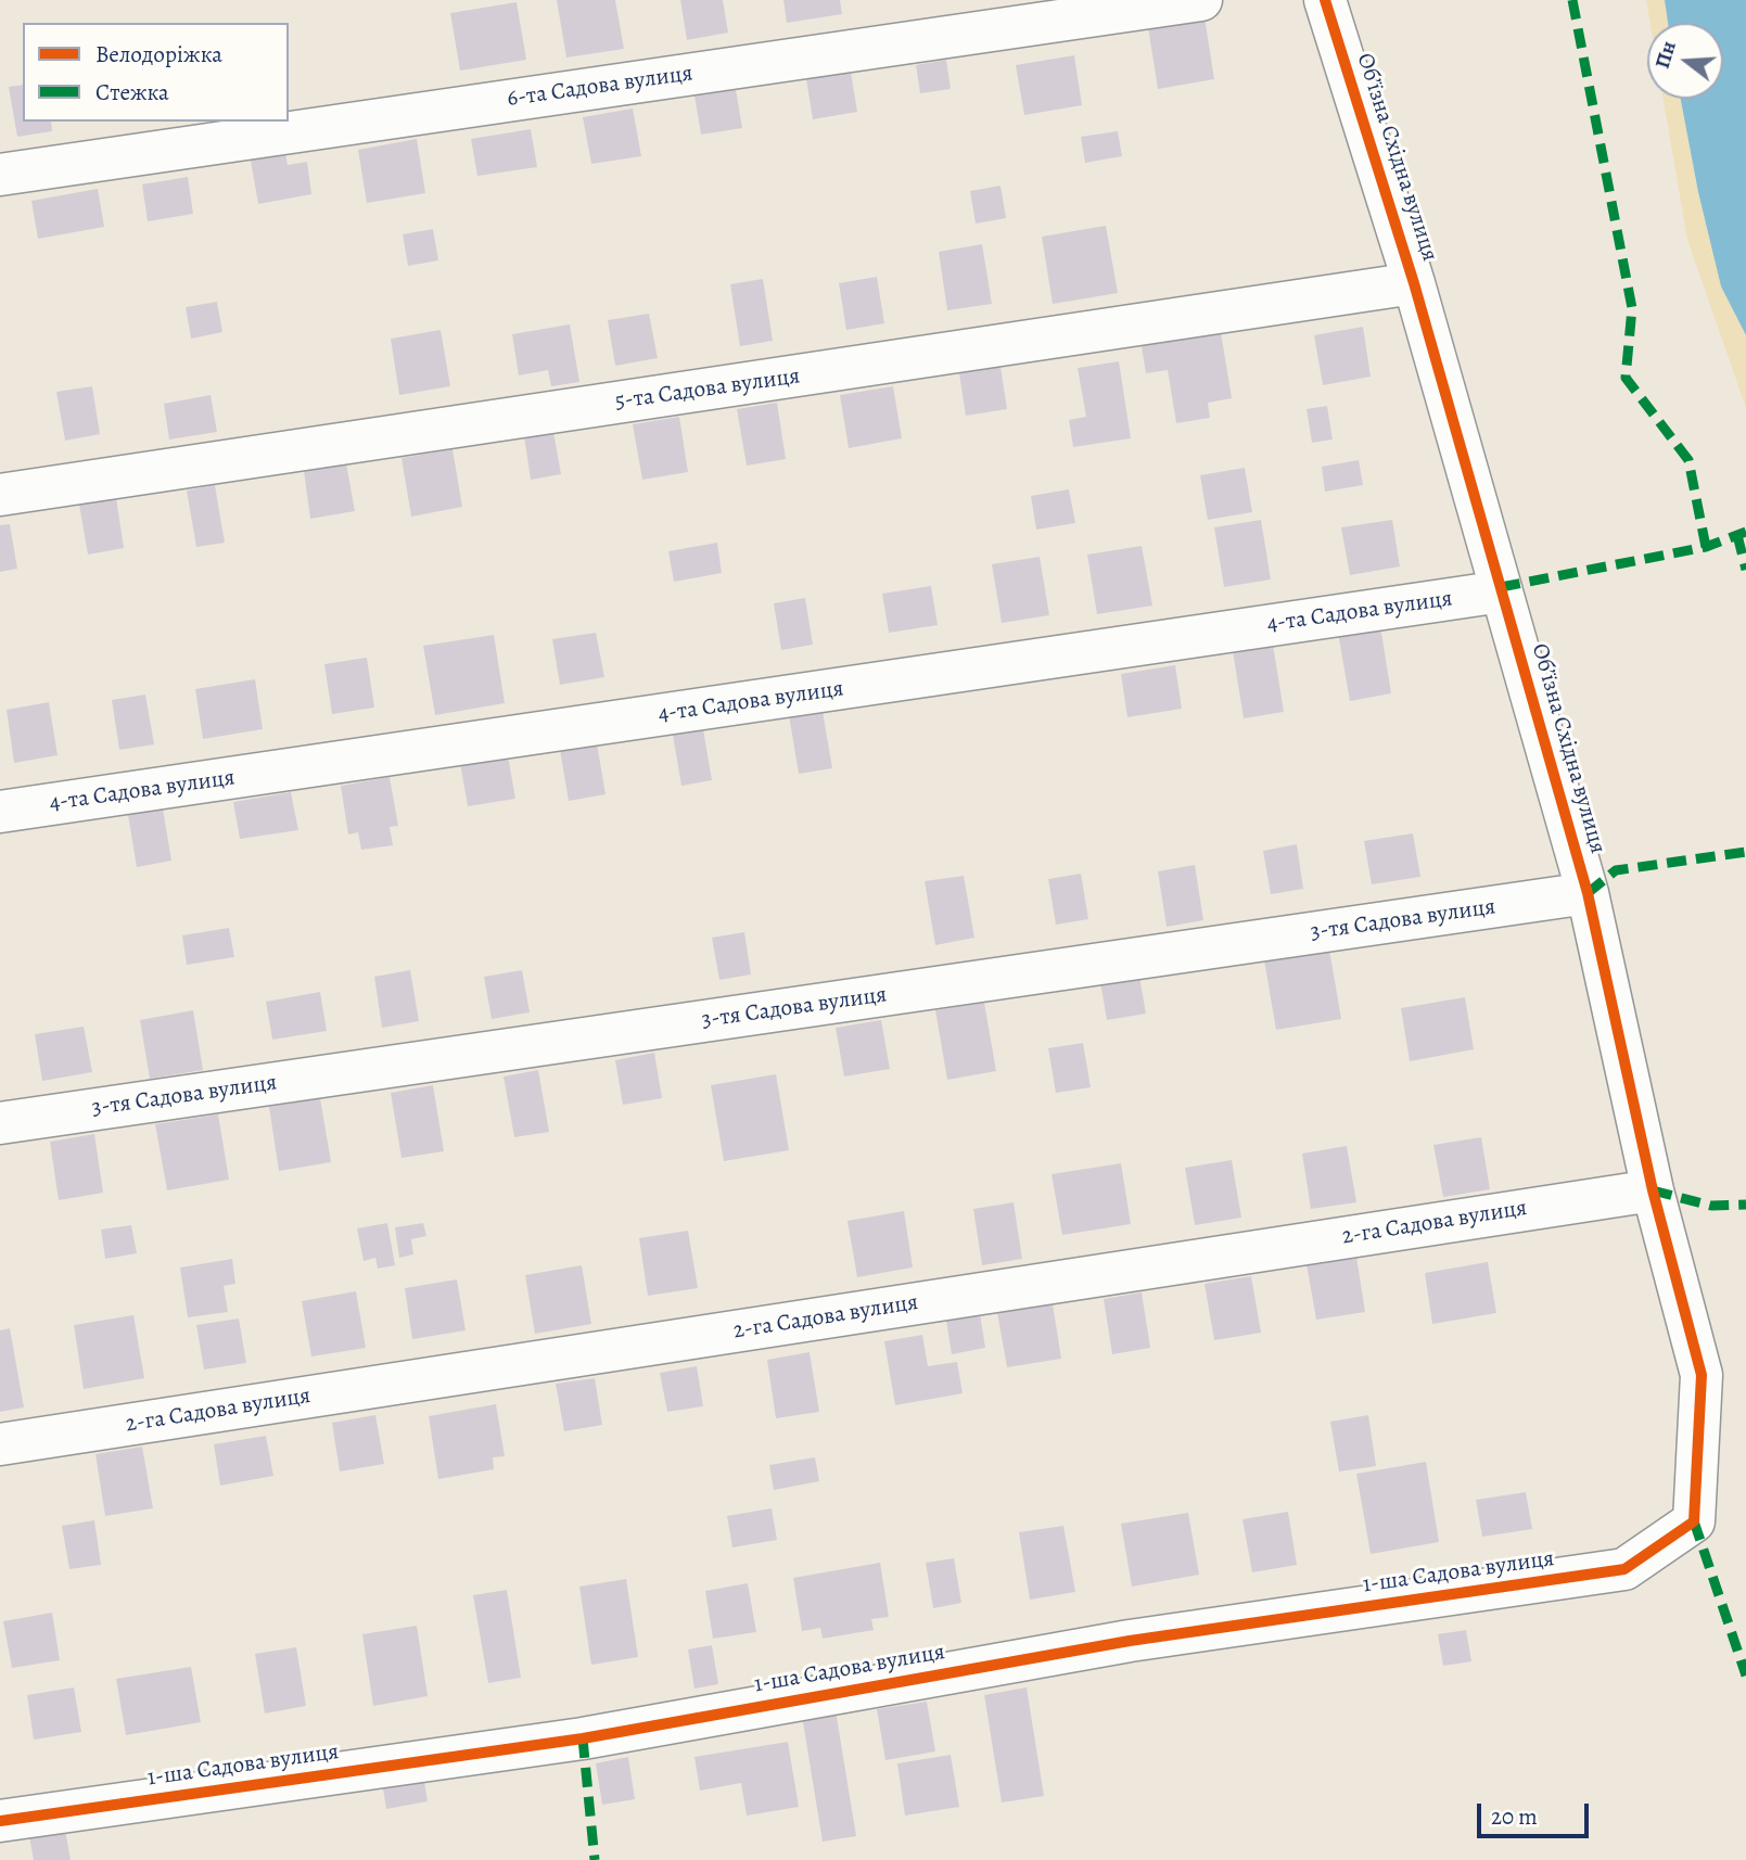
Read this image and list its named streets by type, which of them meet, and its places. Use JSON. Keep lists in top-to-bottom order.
{
  "streets": {
    "street": [
      "6-та Садова вулиця",
      "Обʼїзна Східна вулиця",
      "5-та Садова вулиця",
      "4-та Садова вулиця",
      "3-тя Садова вулиця",
      "2-га Садова вулиця",
      "1-ша Садова вулиця"
    ]
  },
  "crossings": [
    ["Обʼїзна Східна вулиця", "5-та Садова вулиця"],
    ["Обʼїзна Східна вулиця", "4-та Садова вулиця"],
    ["Обʼїзна Східна вулиця", "3-тя Садова вулиця"],
    ["Обʼїзна Східна вулиця", "2-га Садова вулиця"],
    ["Обʼїзна Східна вулиця", "1-ша Садова вулиця"]
  ],
  "legend": ["Велодоріжка", "Стежка"],
  "scale_bar": "20 m",
  "north": "left"
}
